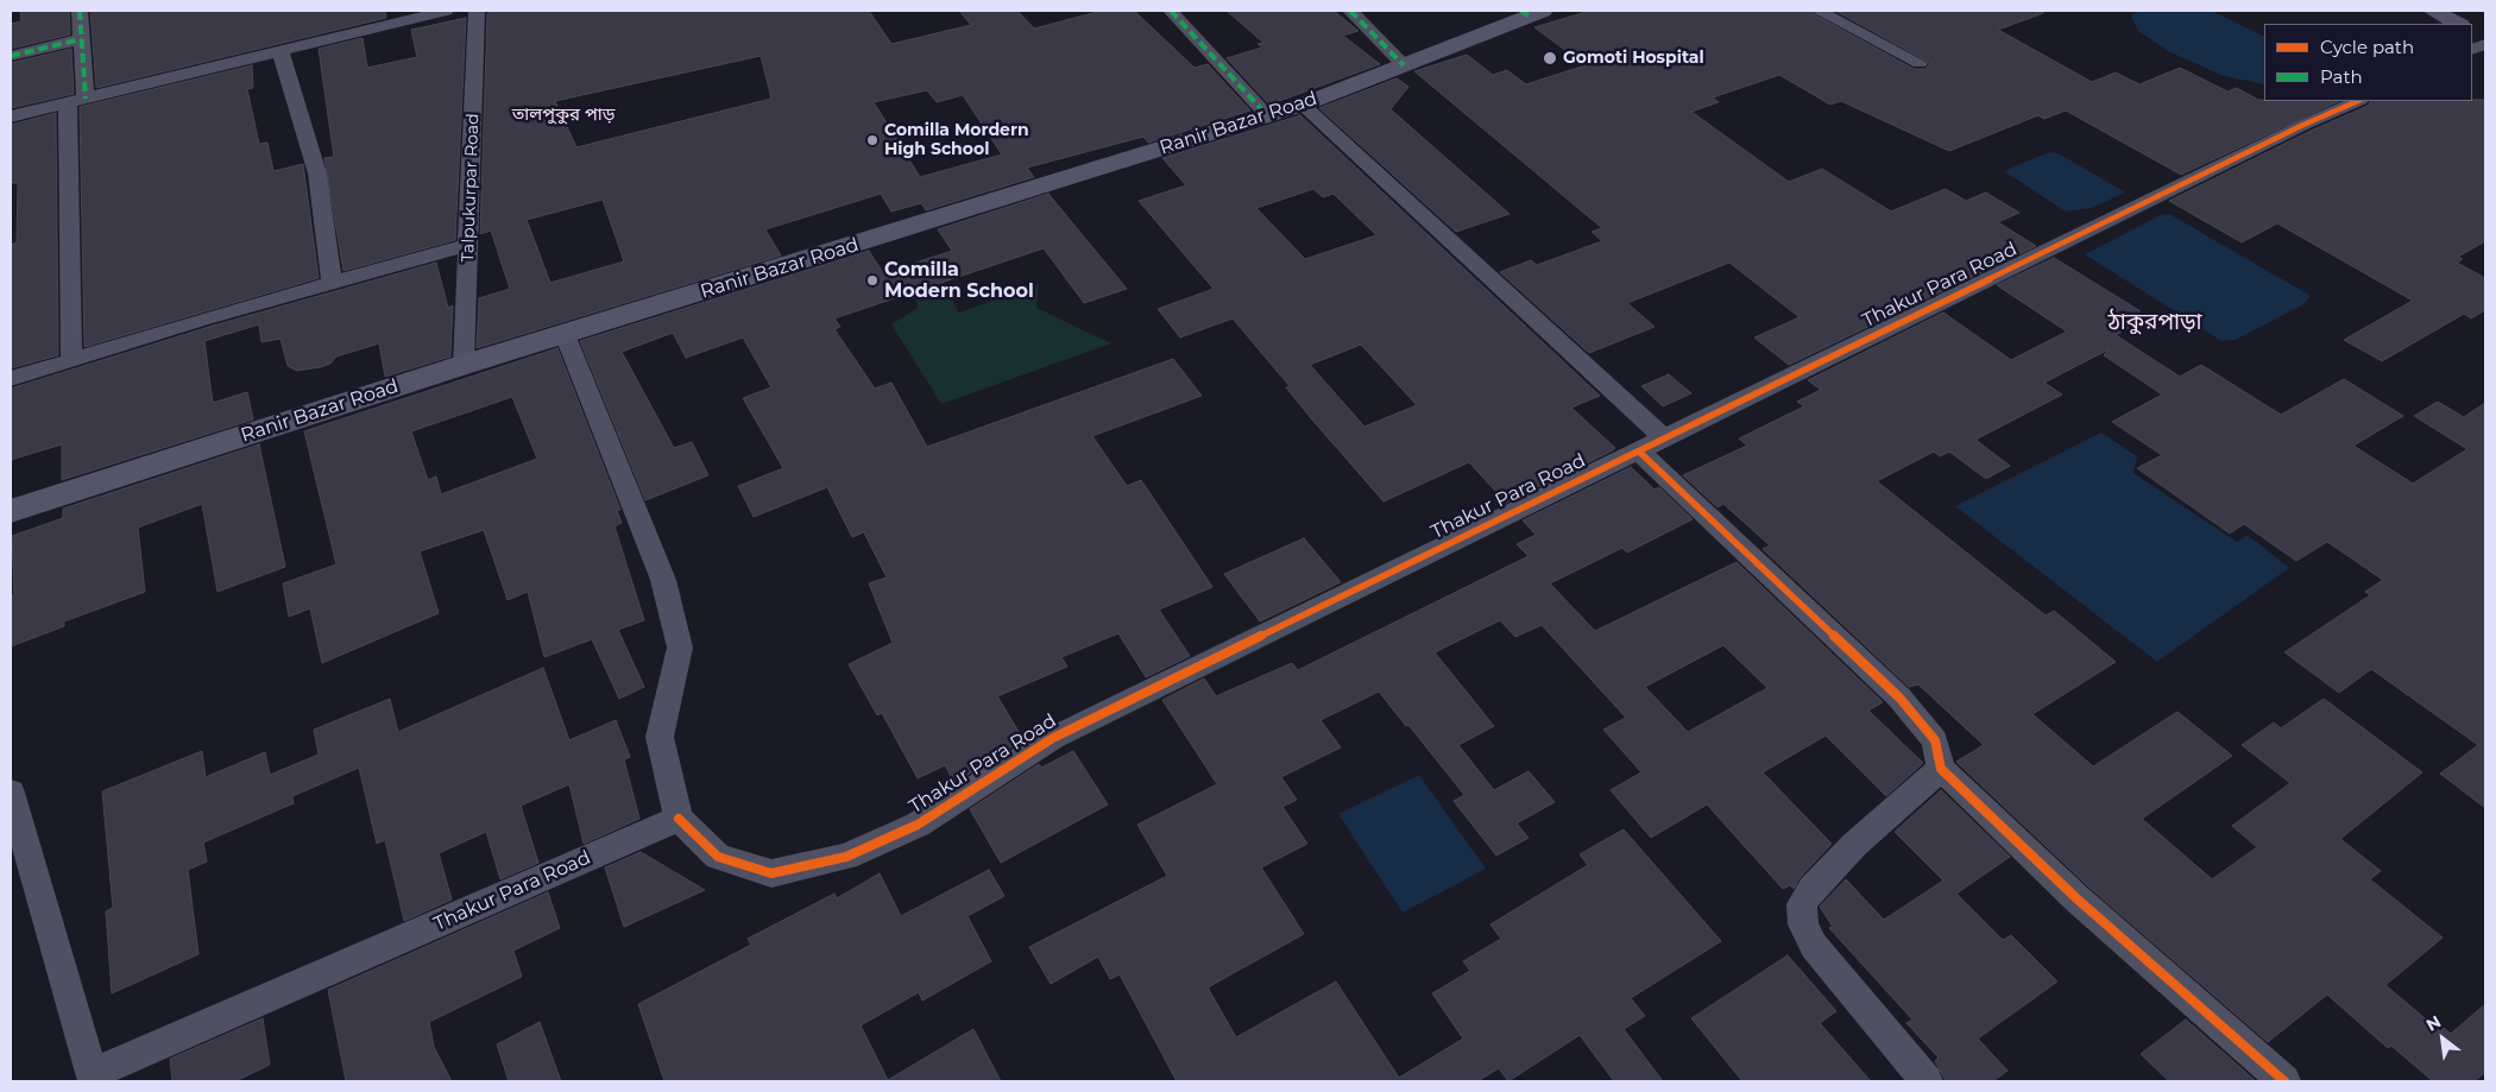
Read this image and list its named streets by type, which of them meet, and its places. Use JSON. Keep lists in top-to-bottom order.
{
  "streets": {
    "main road": ["Ranir Bazar Road"],
    "street": ["Talpukurpar Road", "Thakur Para Road"]
  },
  "crossings": [
    ["Ranir Bazar Road", "Talpukurpar Road"]
  ],
  "districts": ["তালপুকুর পাড়", "ঠাকুরপাড়া"],
  "places": ["Gomoti Hospital", "Comilla Mordern High School", "Comilla Modern School"],
  "legend": ["Cycle path", "Path"],
  "north": "top left"
}
